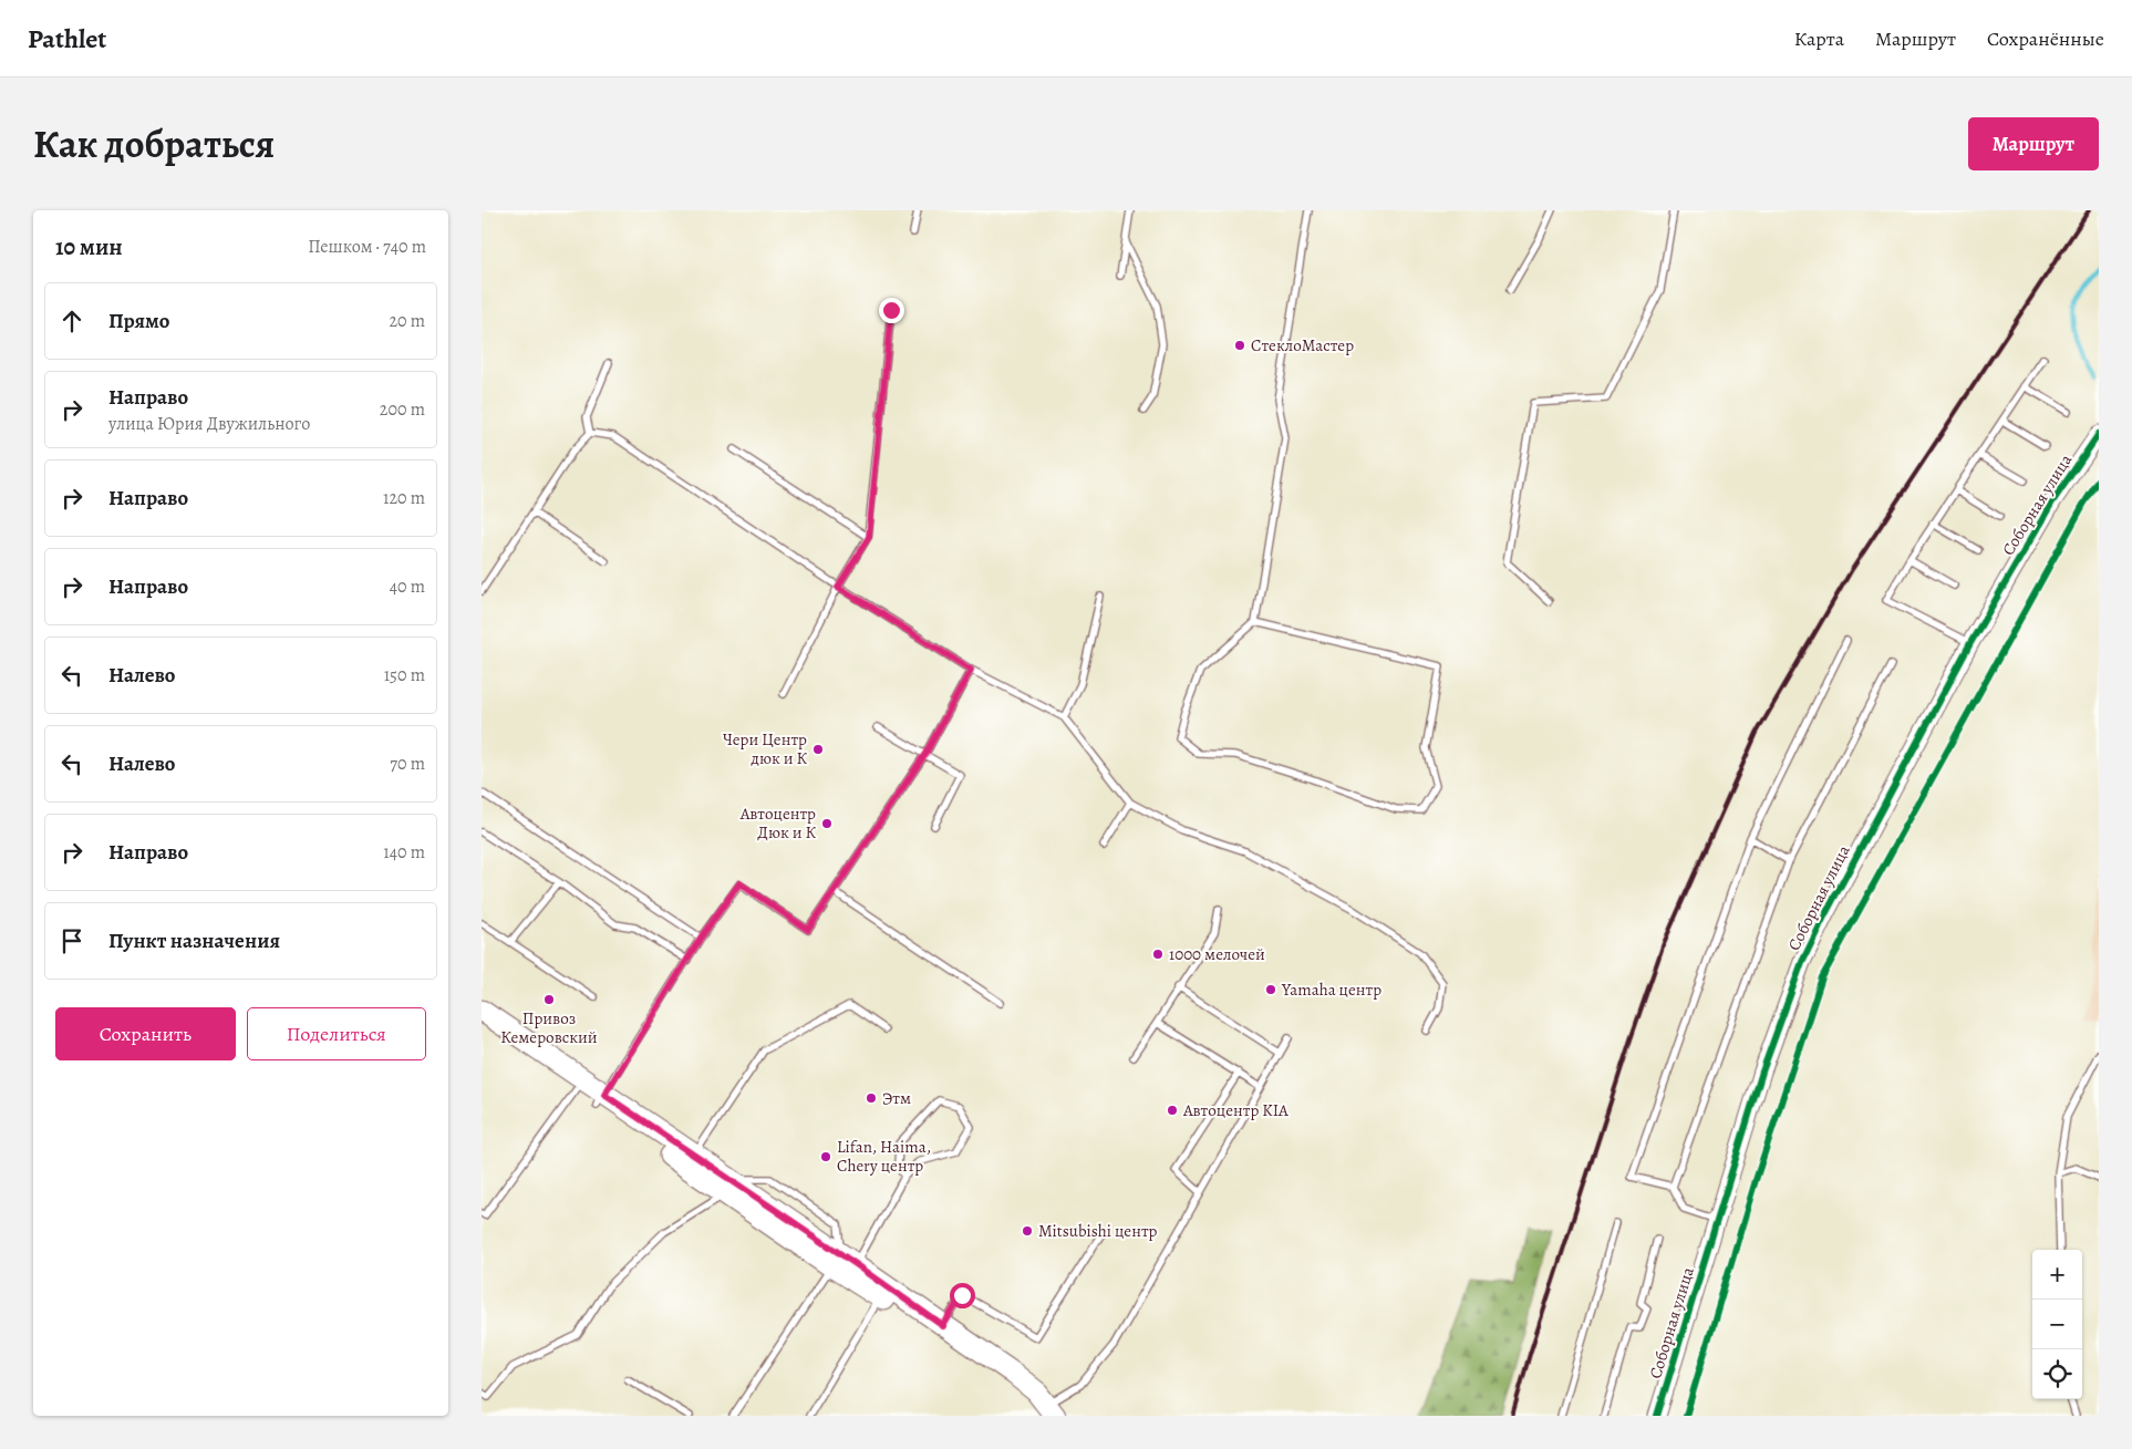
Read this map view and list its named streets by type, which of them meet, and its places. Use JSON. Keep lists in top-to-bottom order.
{
  "streets": {
    "street": ["Соборная улица"]
  },
  "places": [
    "СтеклоМастер",
    "Чери Центр дюк и К",
    "Автоцентр Дюк и К",
    "1000 мелочей",
    "Yamaha центр",
    "Привоз Кемеровский",
    "Этм",
    "Автоцентр KIA",
    "Lifan, Haima, Chery центр",
    "Mitsubishi центр"
  ],
  "page": {
    "header": "Pathlet",
    "nav": ["Карта", "Маршрут", "Сохранённые"],
    "title": "Как добраться",
    "buttons": [
      "Маршрут",
      ["Сохранить", "Поделиться"]
    ],
    "heading": ["10 мин", "Пешком · 740 m"],
    "list": [
      ["Прямо", "20 m"],
      ["Направо", "улица Юрия Двужильного", "200 m"],
      ["Направо", "120 m"],
      ["Направо", "40 m"],
      ["Налево", "150 m"],
      ["Налево", "70 m"],
      ["Направо", "140 m"],
      "Пункт назначения"
    ],
    "map_buttons": ["+", "−"]
  }
}
